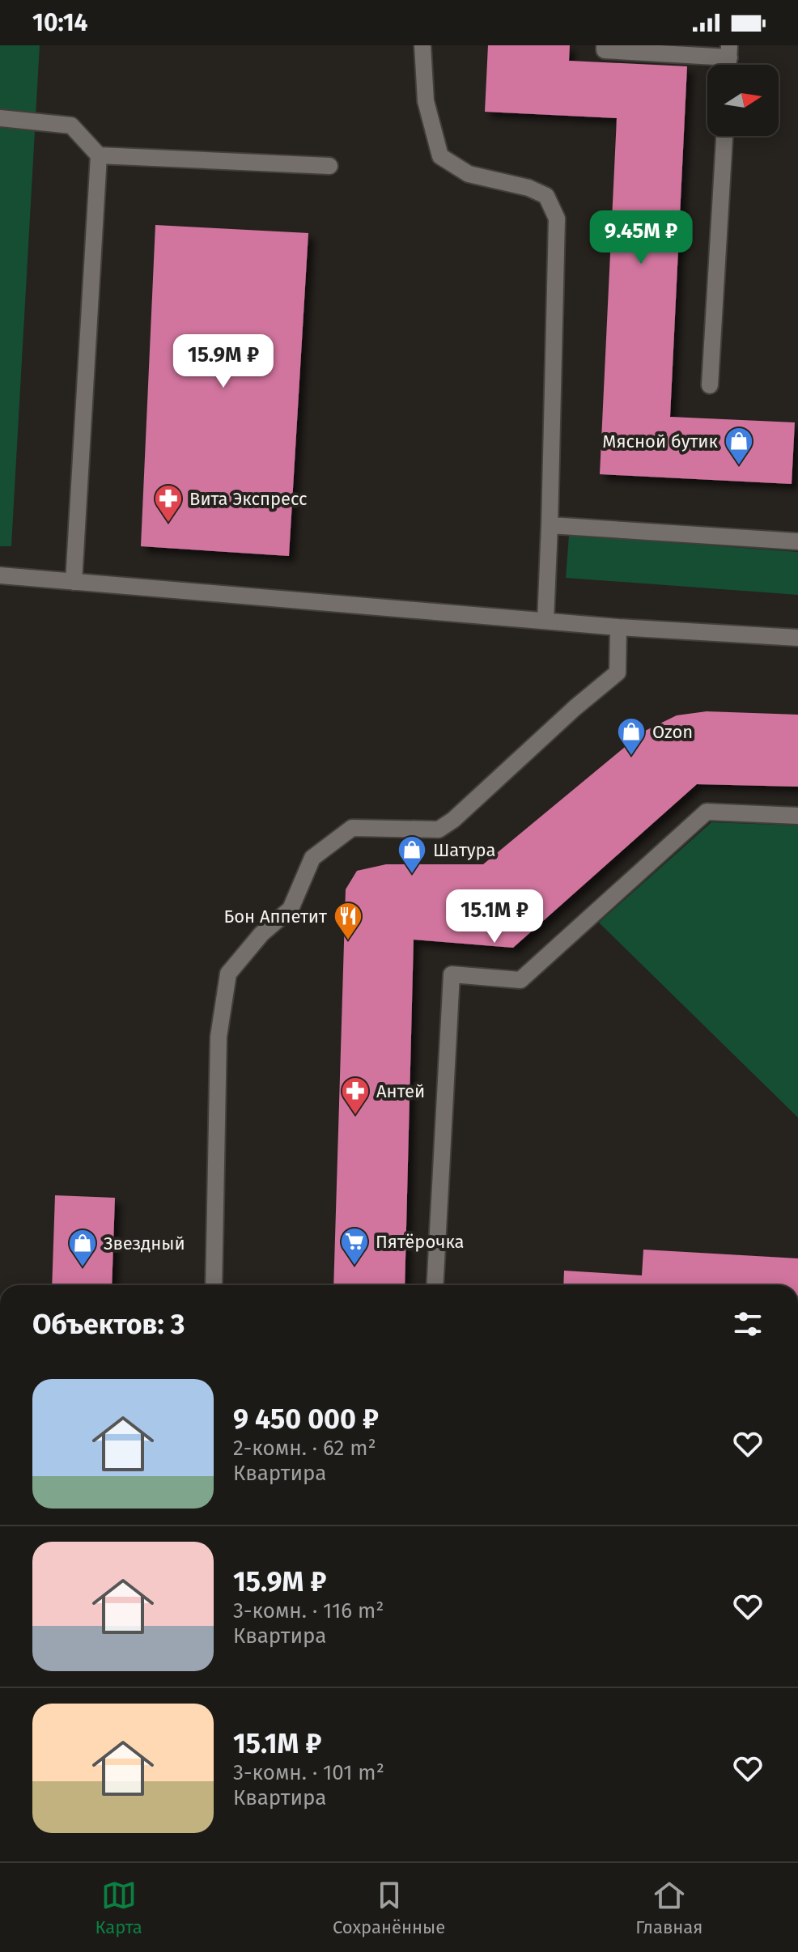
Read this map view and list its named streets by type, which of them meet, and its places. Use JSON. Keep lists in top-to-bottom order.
{
  "places": {
    "shop": [
      "Мясной бутик",
      "Ozon",
      "Шатура",
      "Звездный"
    ],
    "pharmacy": ["Вита Экспресс", "Антей"],
    "restaurant": ["Бон Аппетит"],
    "supermarket": ["Пятёрочка"]
  },
  "north": "right",
  "page": {
    "status": "10:14",
    "price": ["9.45M ₽", "15.9M ₽", "15.1M ₽"],
    "heading": "Объектов: 3",
    "list": [
      {
        "name": "9 450 000 ₽",
        "note": "2-комн. · 62 m² · Квартира"
      },
      {
        "name": "15.9M ₽",
        "note": "3-комн. · 116 m² · Квартира"
      },
      {
        "name": "15.1M ₽",
        "note": "3-комн. · 101 m² · Квартира"
      }
    ],
    "tabs": ["Карта", "Сохранённые", "Главная"]
  }
}
